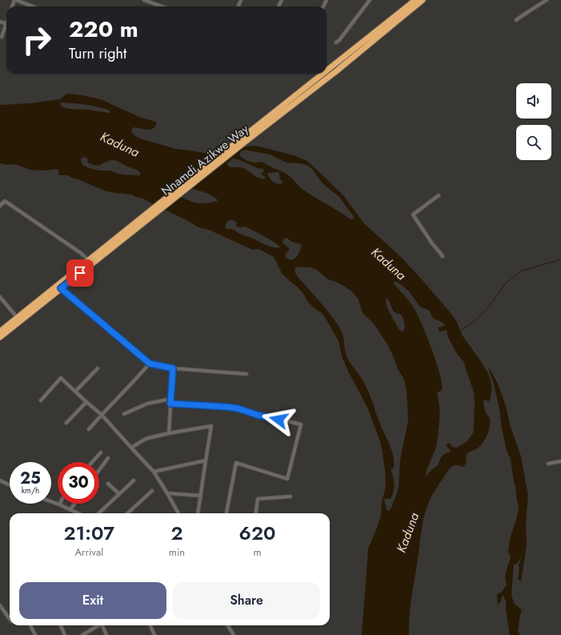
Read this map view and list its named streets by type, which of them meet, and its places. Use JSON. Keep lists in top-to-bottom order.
{
  "streets": {
    "highway": ["Nnamdi Azikwe Way"]
  },
  "water": ["Kaduna"],
  "page": {
    "turn": ["220 m", "Turn right"],
    "speed": "25 km/h",
    "limit": "30",
    "eta": [
      "21:07",
      "Arrival",
      "2",
      "min",
      "620",
      "m"
    ],
    "buttons": ["Exit", "Share"]
  }
}
